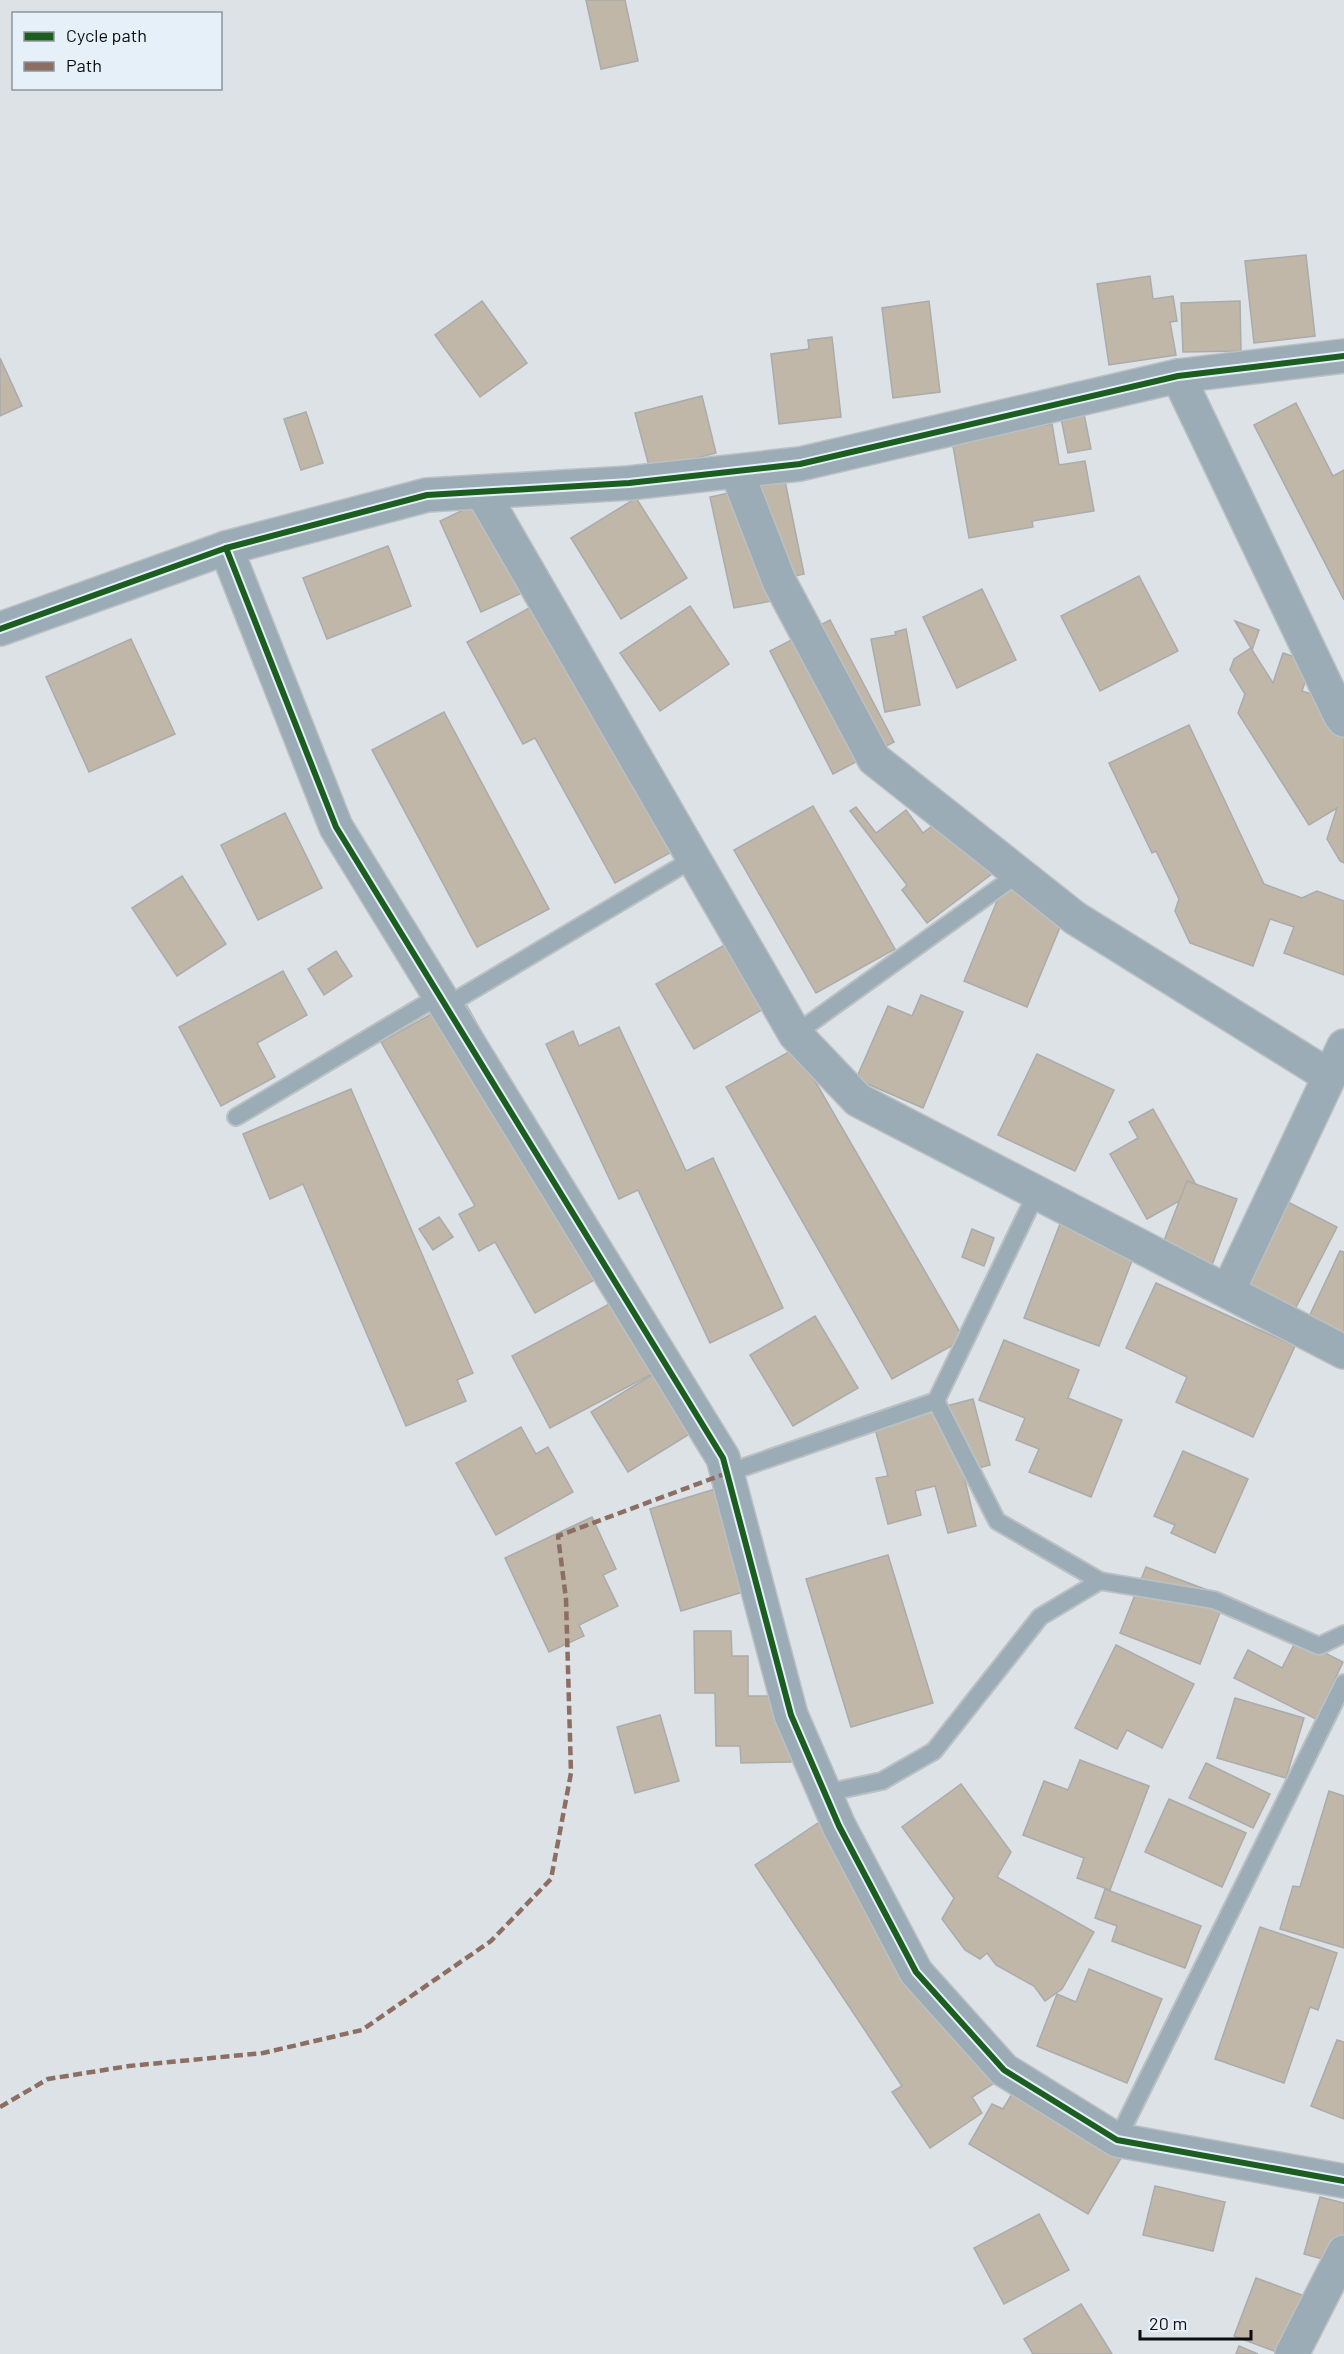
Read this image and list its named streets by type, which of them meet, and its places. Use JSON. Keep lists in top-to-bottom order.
{
  "legend": ["Cycle path", "Path"],
  "scale_bar": "20 m"
}
